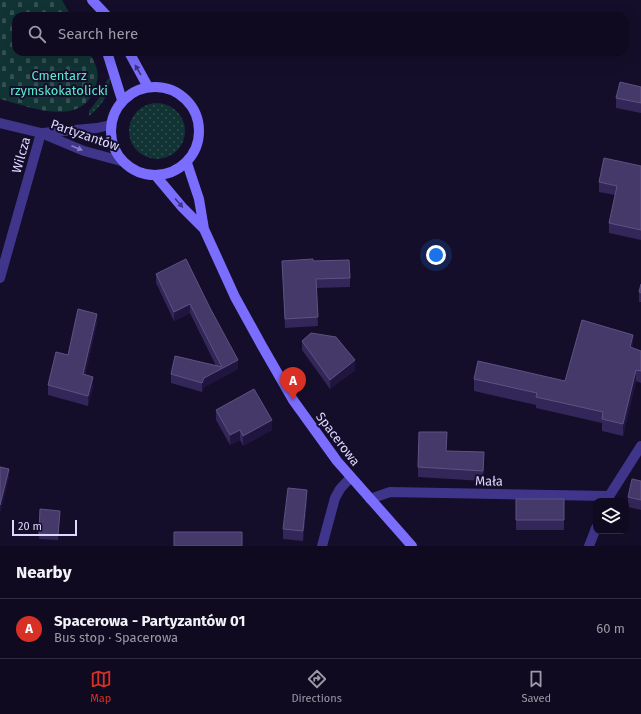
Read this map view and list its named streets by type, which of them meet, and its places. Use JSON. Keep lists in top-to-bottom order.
{
  "streets": {
    "street": [
      "Partyzantów",
      "Wilcza",
      "Spacerowa",
      "Mała"
    ]
  },
  "crossings": [
    ["Partyzantów", "Wilcza"],
    ["Partyzantów", "Spacerowa"],
    ["Spacerowa", "Mała"]
  ],
  "one_way": ["Partyzantów"],
  "parks": ["Cmentarz rzymskokatolicki"],
  "scale_bar": "20 m",
  "page": {
    "search": "Search here",
    "pins": "A",
    "scale": "20 m",
    "heading": "Nearby",
    "list": [
      {
        "mark": "A",
        "name": "Spacerowa - Partyzantów 01",
        "note": "Bus stop · Spacerowa",
        "value": "60 m"
      }
    ],
    "nav": ["Map", "Directions", "Saved"]
  }
}
